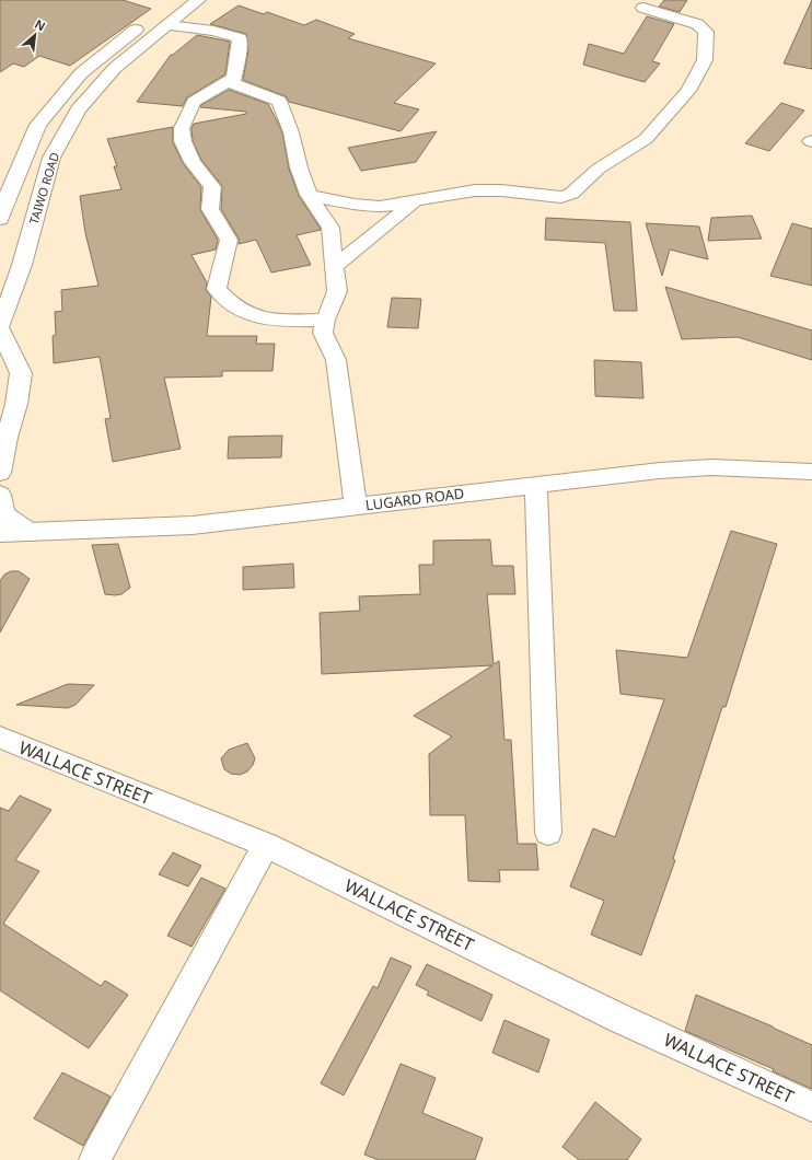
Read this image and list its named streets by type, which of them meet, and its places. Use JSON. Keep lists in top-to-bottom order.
{
  "streets": {
    "main road": ["TAIWO ROAD"],
    "street": ["LUGARD ROAD", "WALLACE STREET"]
  },
  "north": "top right"
}
